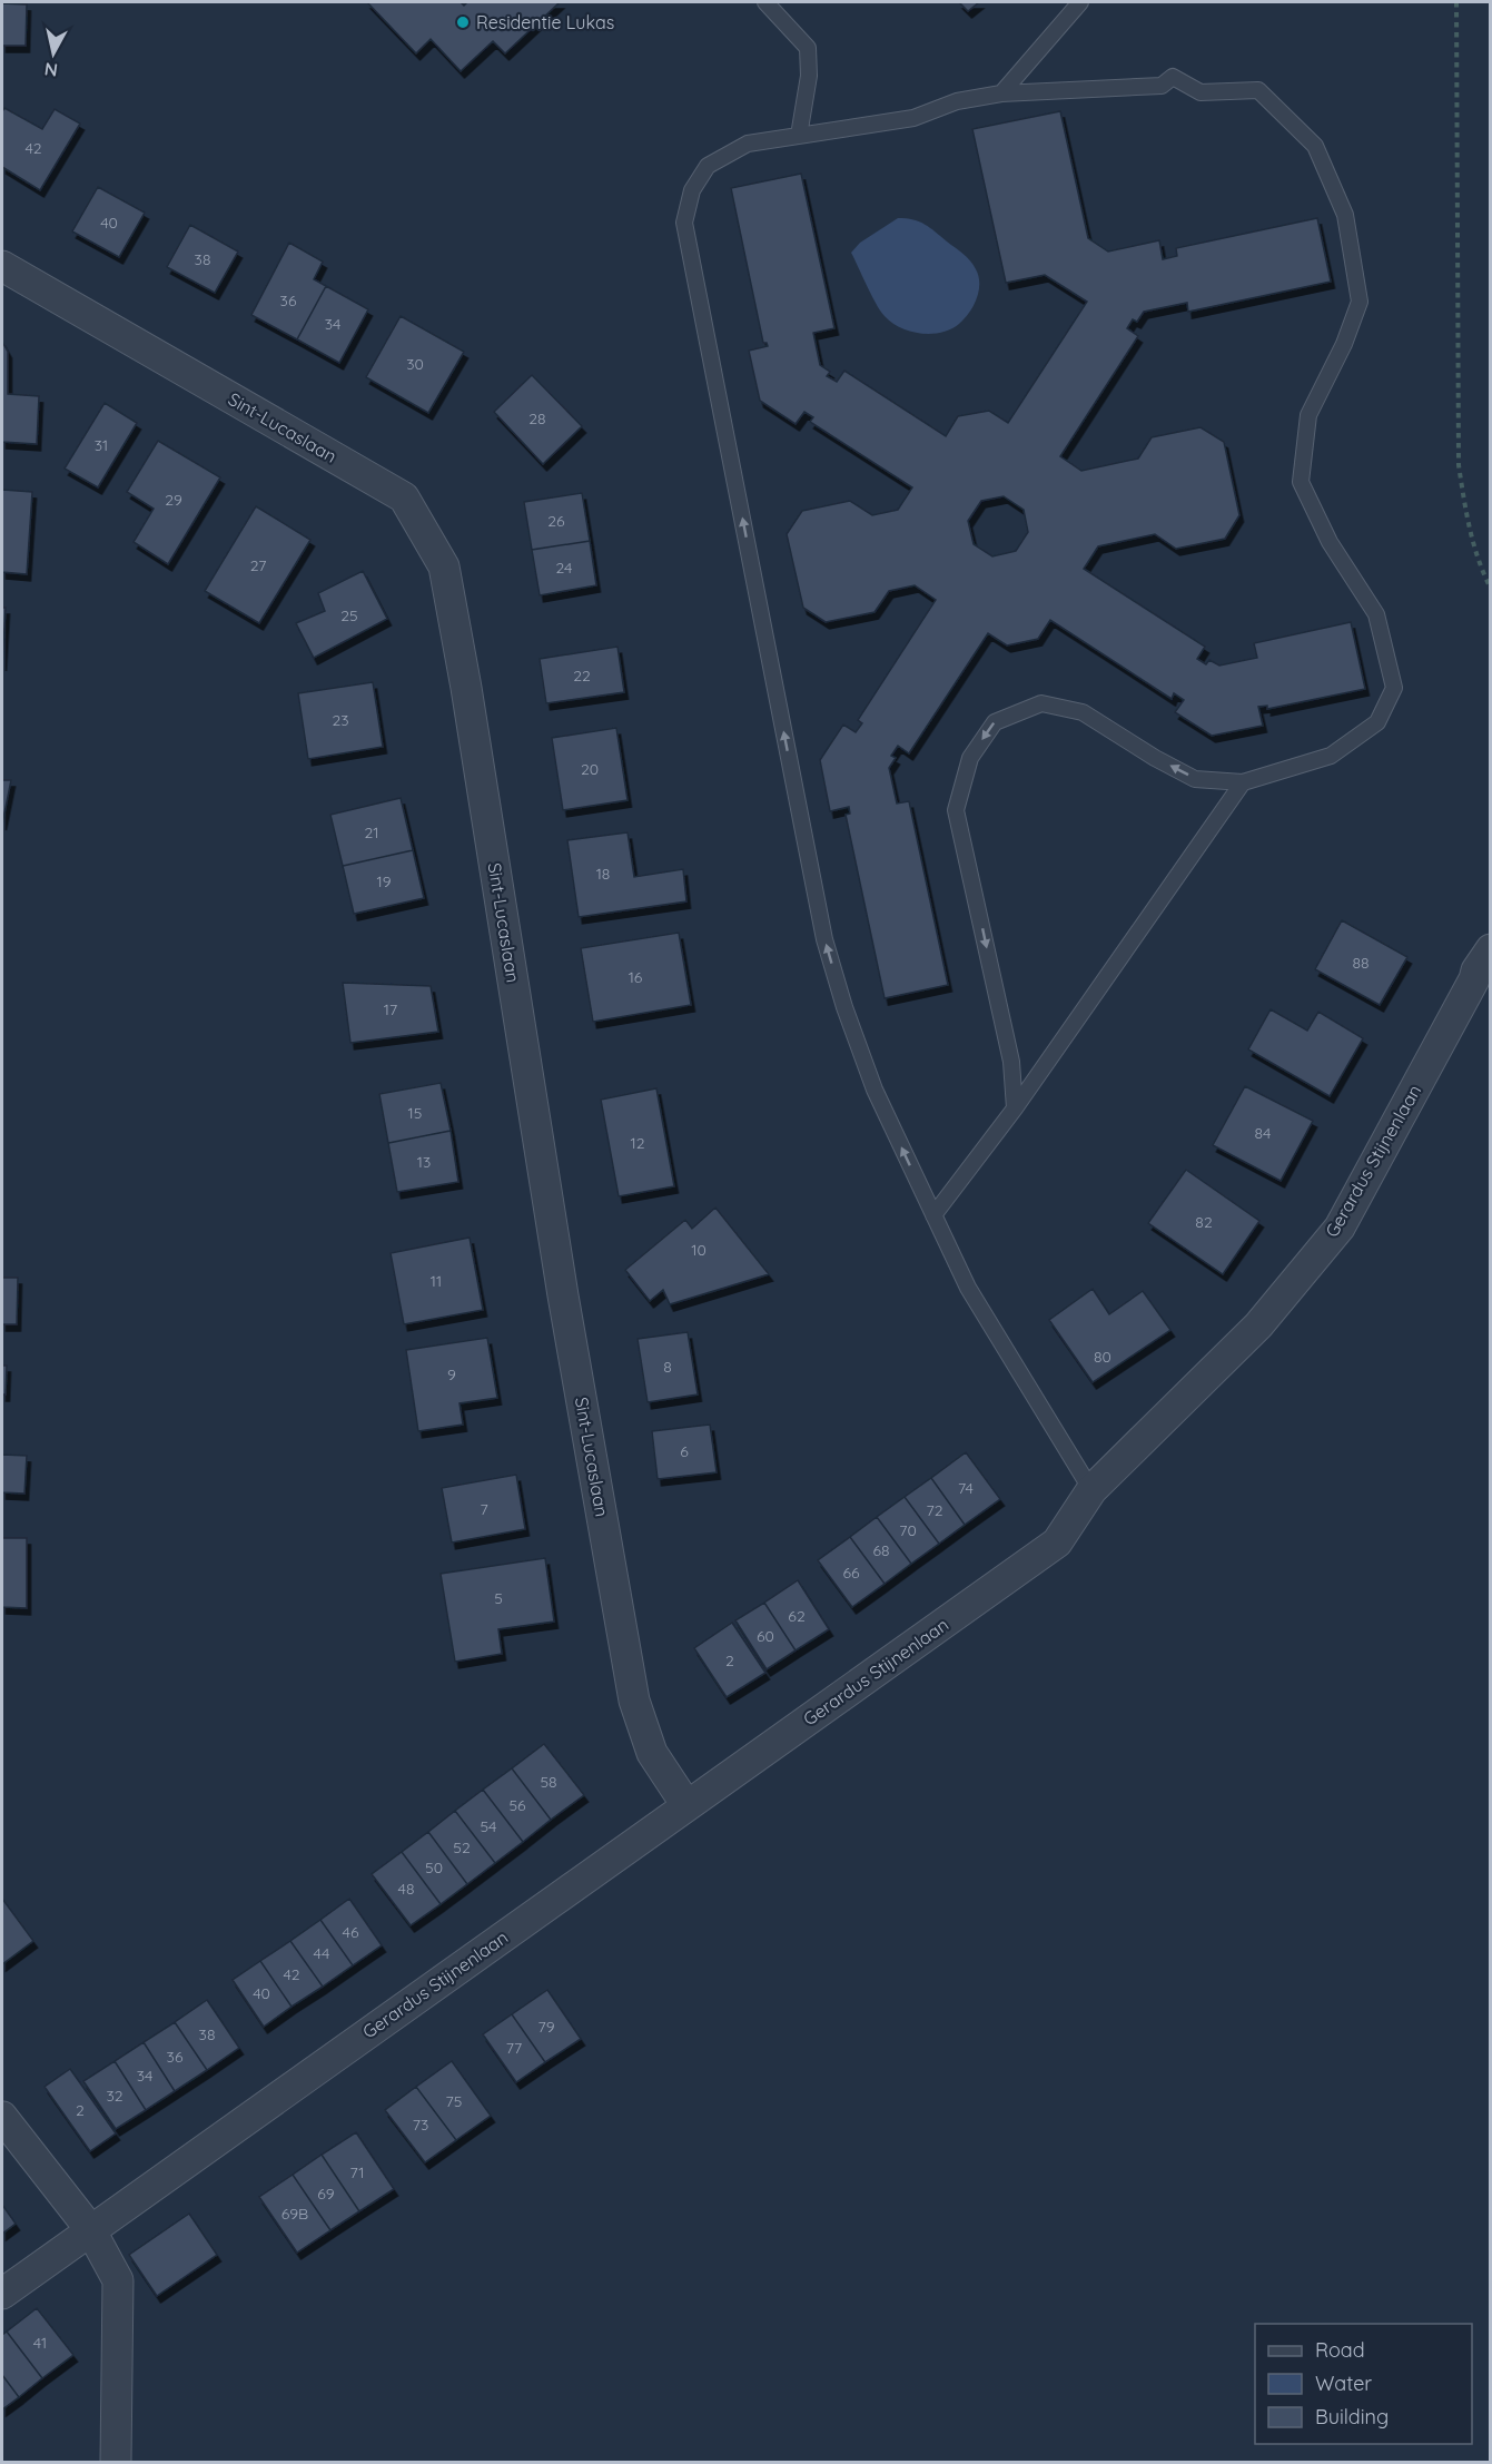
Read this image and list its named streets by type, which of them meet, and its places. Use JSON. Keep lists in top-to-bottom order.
{
  "streets": {
    "street": ["Sint-Lucaslaan", "Gerardus Stijnenlaan"]
  },
  "crossings": [
    ["Sint-Lucaslaan", "Gerardus Stijnenlaan"]
  ],
  "places": ["Residentie Lukas"],
  "house_numbers": [
    "42",
    "40",
    "38",
    "36",
    "34",
    "30",
    "28",
    "31",
    "29",
    "26",
    "27",
    "24",
    "25",
    "22",
    "23",
    "20",
    "21",
    "18",
    "19",
    "88",
    "16",
    "17",
    "15",
    "84",
    "12",
    "13",
    "82",
    "10",
    "11",
    "80",
    "8",
    "9",
    "6",
    "74",
    "7",
    "72",
    "70",
    "68",
    "66",
    "5",
    "62",
    "60",
    "2",
    "58",
    "56",
    "54",
    "52",
    "50",
    "48",
    "46",
    "44",
    "42",
    "40",
    "79",
    "38",
    "77",
    "36",
    "34",
    "32",
    "75",
    "2",
    "73",
    "71",
    "69",
    "69B",
    "41"
  ],
  "legend": ["Road", "Water", "Building"],
  "north": "bottom"
}
